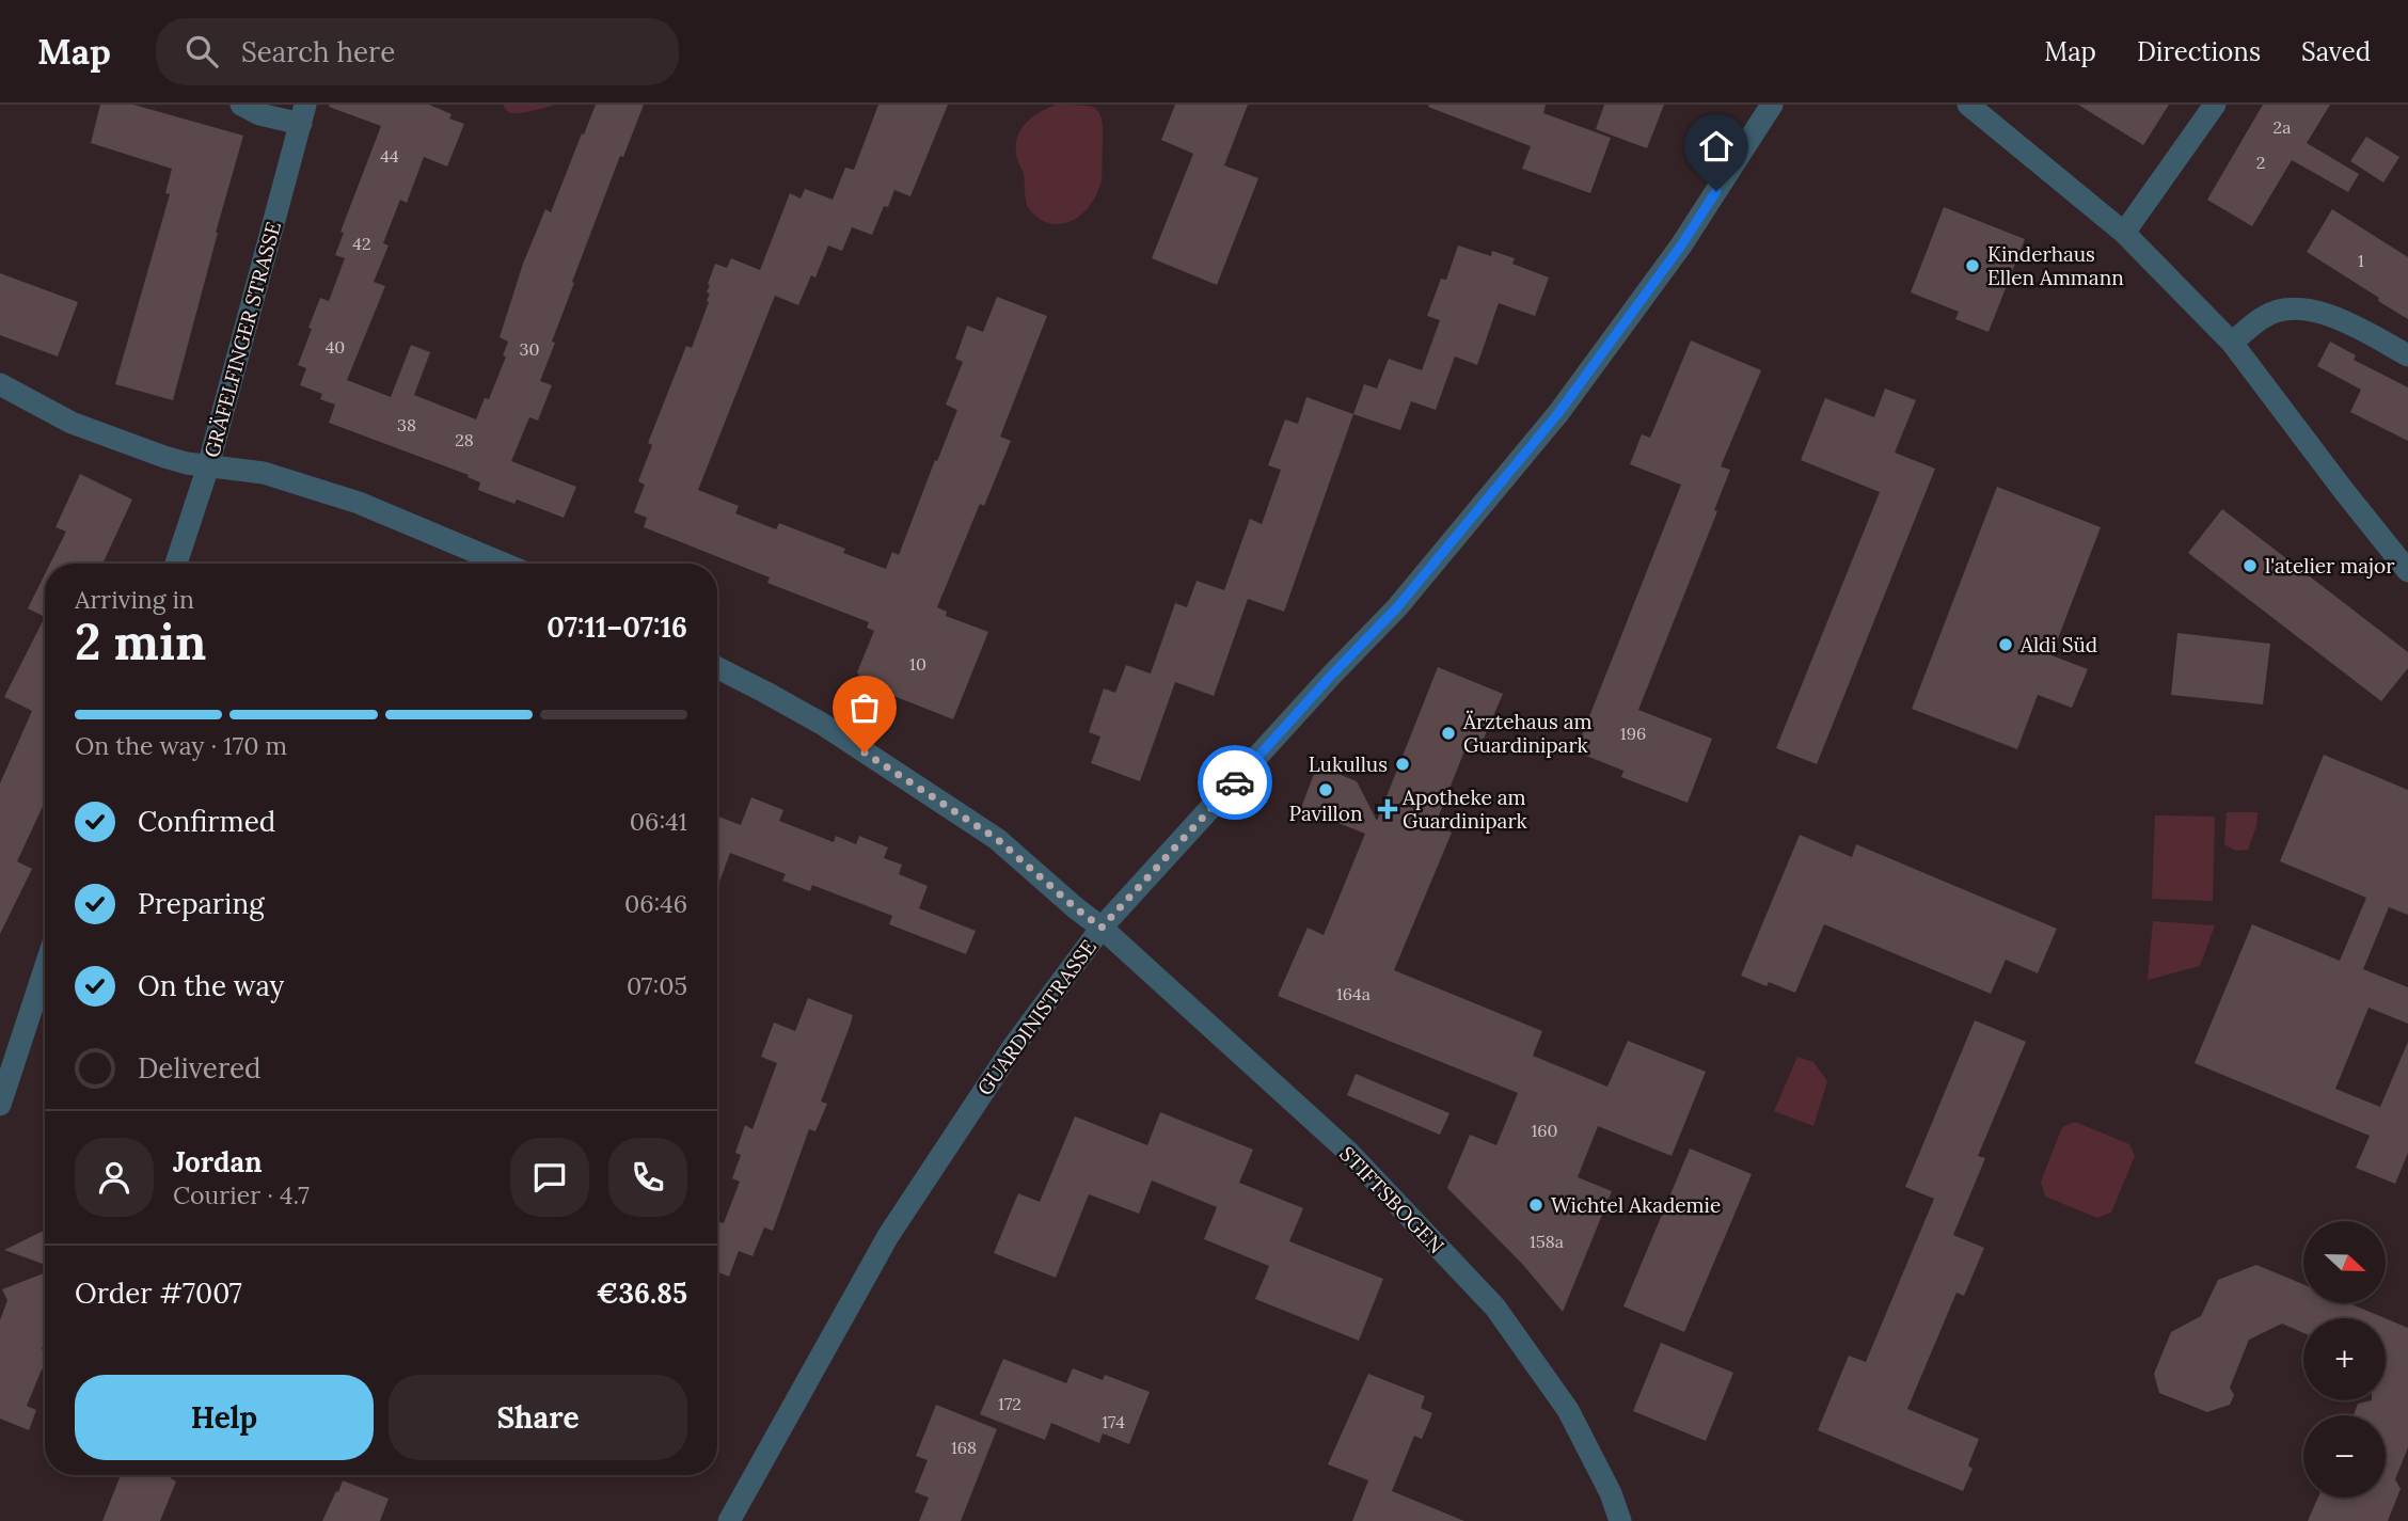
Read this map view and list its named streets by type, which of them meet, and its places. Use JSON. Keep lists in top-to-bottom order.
{
  "streets": {
    "street": ["GRÄFELFINGER STRASSE", "GUARDINISTRASSE", "STIFTSBOGEN"]
  },
  "crossings": [
    ["GUARDINISTRASSE", "STIFTSBOGEN"]
  ],
  "places": {
    "other": [
      "Kinderhaus Ellen Ammann",
      "l'atelier major",
      "Aldi Süd",
      "Ärztehaus am Guardinipark",
      "Lukullus",
      "Pavillon",
      "Wichtel Akademie"
    ],
    "health": ["Apotheke am Guardinipark"]
  },
  "house_numbers": [
    "2a",
    "44",
    "2",
    "42",
    "1",
    "40",
    "30",
    "38",
    "28",
    "10",
    "196",
    "164a",
    "160",
    "158a",
    "172",
    "174",
    "168"
  ],
  "north": "right",
  "page": {
    "header": "Map",
    "search": "Search here",
    "nav": ["Map", "Directions", "Saved"],
    "heading": ["2 min", "Arriving in", "07:11–07:16"],
    "panel": [
      "Jordan",
      "Courier · 4.7",
      "Order #7007",
      "€36.85"
    ],
    "bar": "On the way · 170 m",
    "list": [
      ["Confirmed", "06:41"],
      ["Preparing", "06:46"],
      ["On the way", "07:05"],
      "Delivered"
    ],
    "map_buttons": ["+", "−"],
    "buttons": ["Help", "Share"]
  }
}
